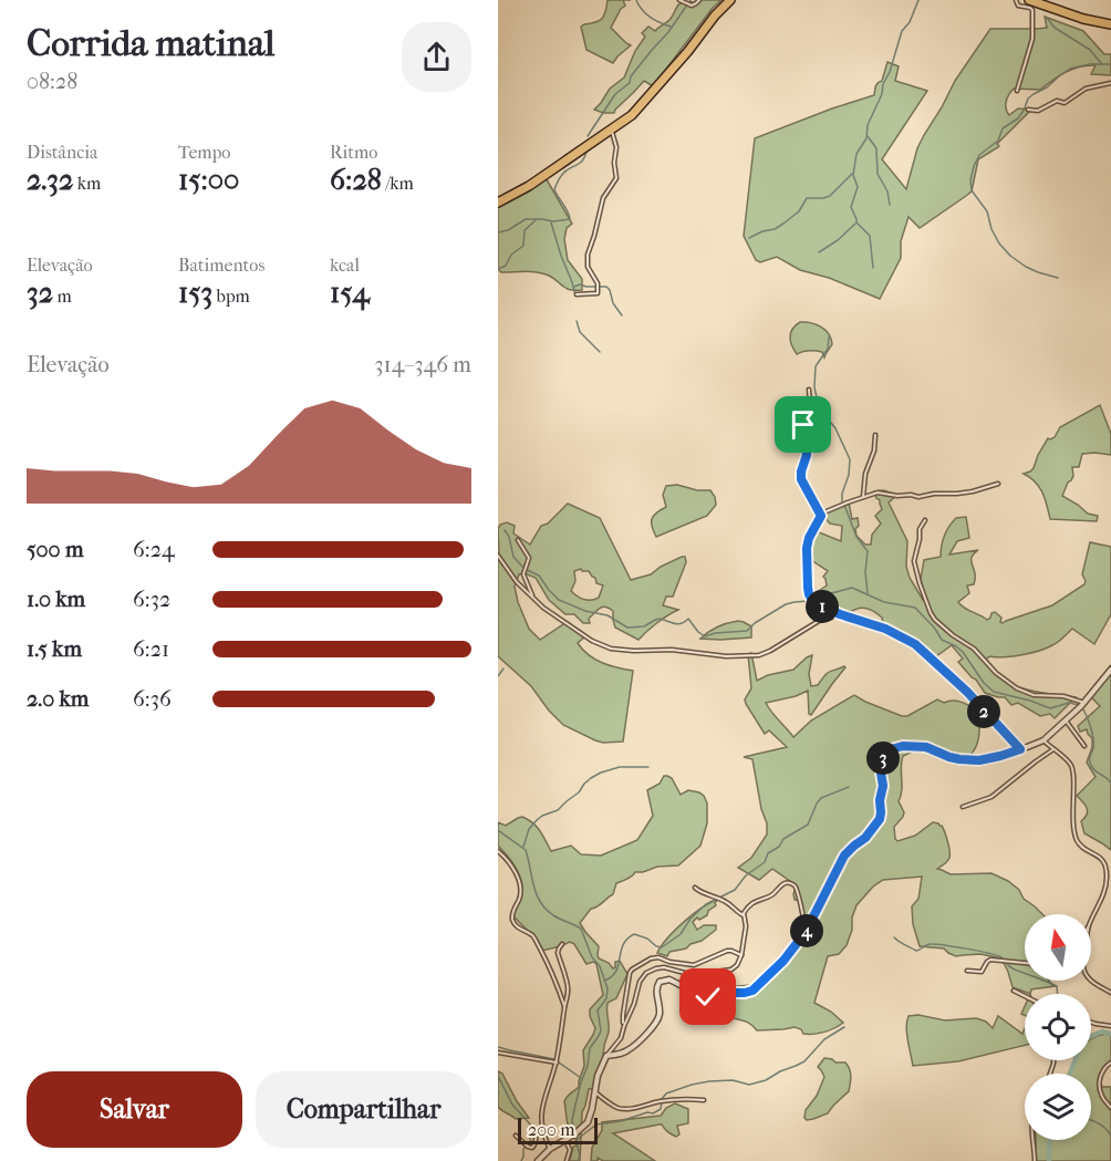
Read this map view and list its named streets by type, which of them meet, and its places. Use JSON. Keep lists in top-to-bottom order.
{
  "scale_bar": "200 m",
  "north": "top",
  "page": {
    "heading": ["Corrida matinal", "08:28"],
    "stats": [
      ["Distância", "2.32 km"],
      ["Tempo", "15:00"],
      ["Ritmo", "6:28 /km"],
      ["Elevação", "32 m"],
      ["Batimentos", "153 bpm"],
      ["kcal", "154"]
    ],
    "chart": ["Elevação", "314–346 m"],
    "list": [
      {
        "name": "500 m",
        "note": "6:24"
      },
      {
        "name": "1.0 km",
        "note": "6:32"
      },
      {
        "name": "1.5 km",
        "note": "6:21"
      },
      {
        "name": "2.0 km",
        "note": "6:36"
      }
    ],
    "pins": [
      "1",
      "2",
      "3",
      "4"
    ],
    "buttons": ["Salvar", "Compartilhar"],
    "scale": "200 m"
  }
}
